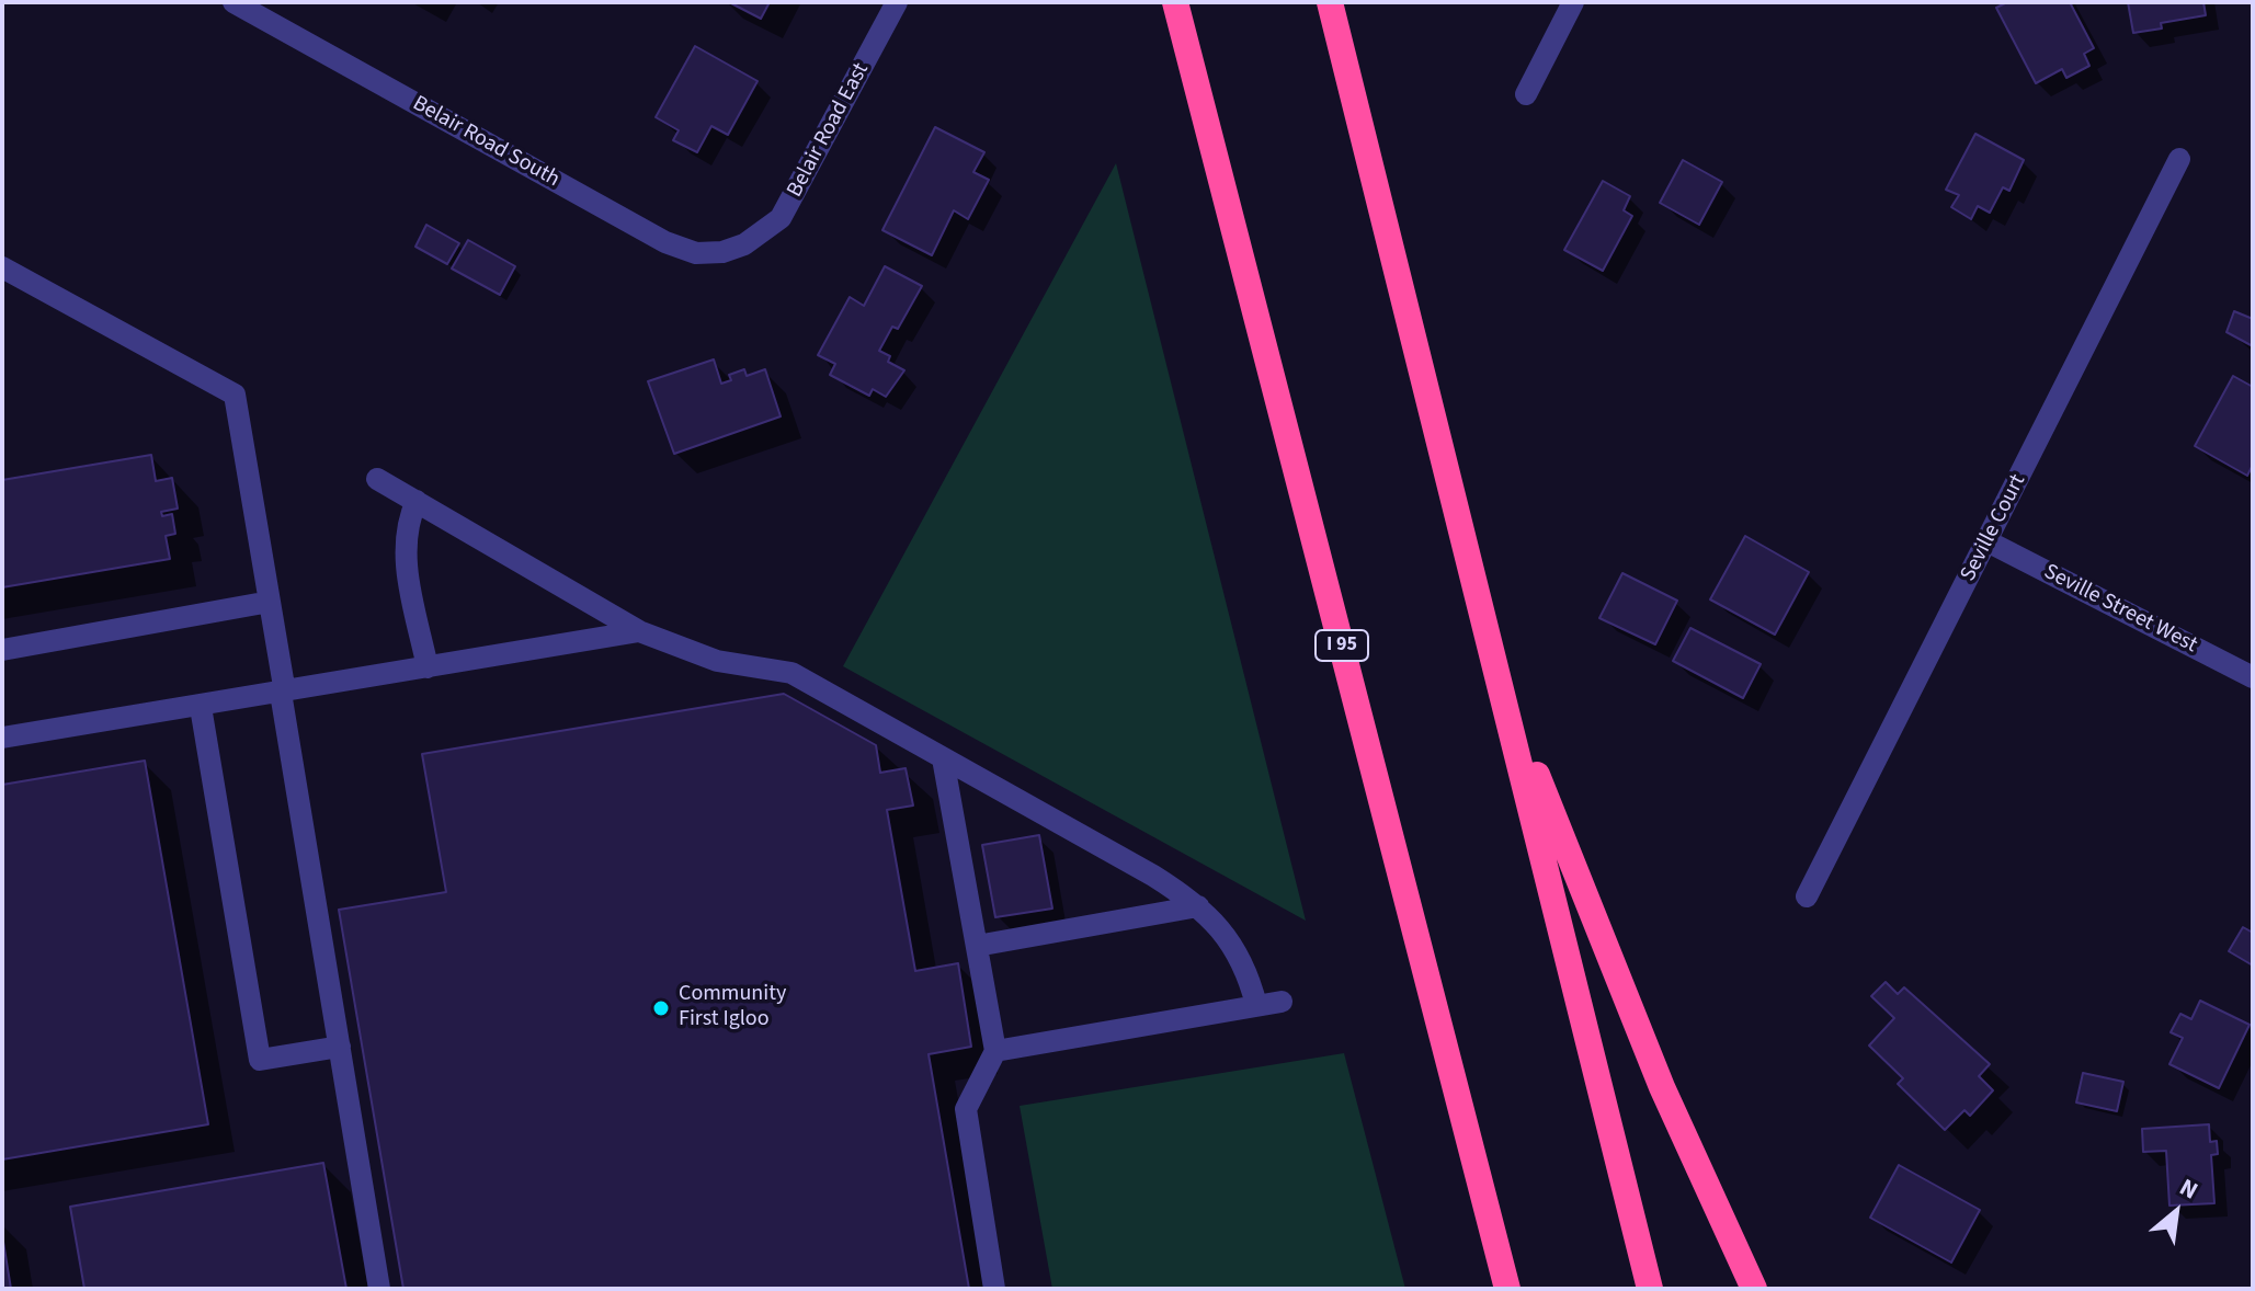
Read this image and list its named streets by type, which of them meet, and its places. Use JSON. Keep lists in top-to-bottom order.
{
  "streets": {
    "highway": ["I 95"],
    "street": [
      "Belair Road East",
      "Belair Road South",
      "Seville Court",
      "Seville Street West"
    ]
  },
  "crossings": [
    ["Belair Road East", "Belair Road South"],
    ["Seville Court", "Seville Street West"]
  ],
  "places": ["Community First Igloo"],
  "north": "top right"
}
